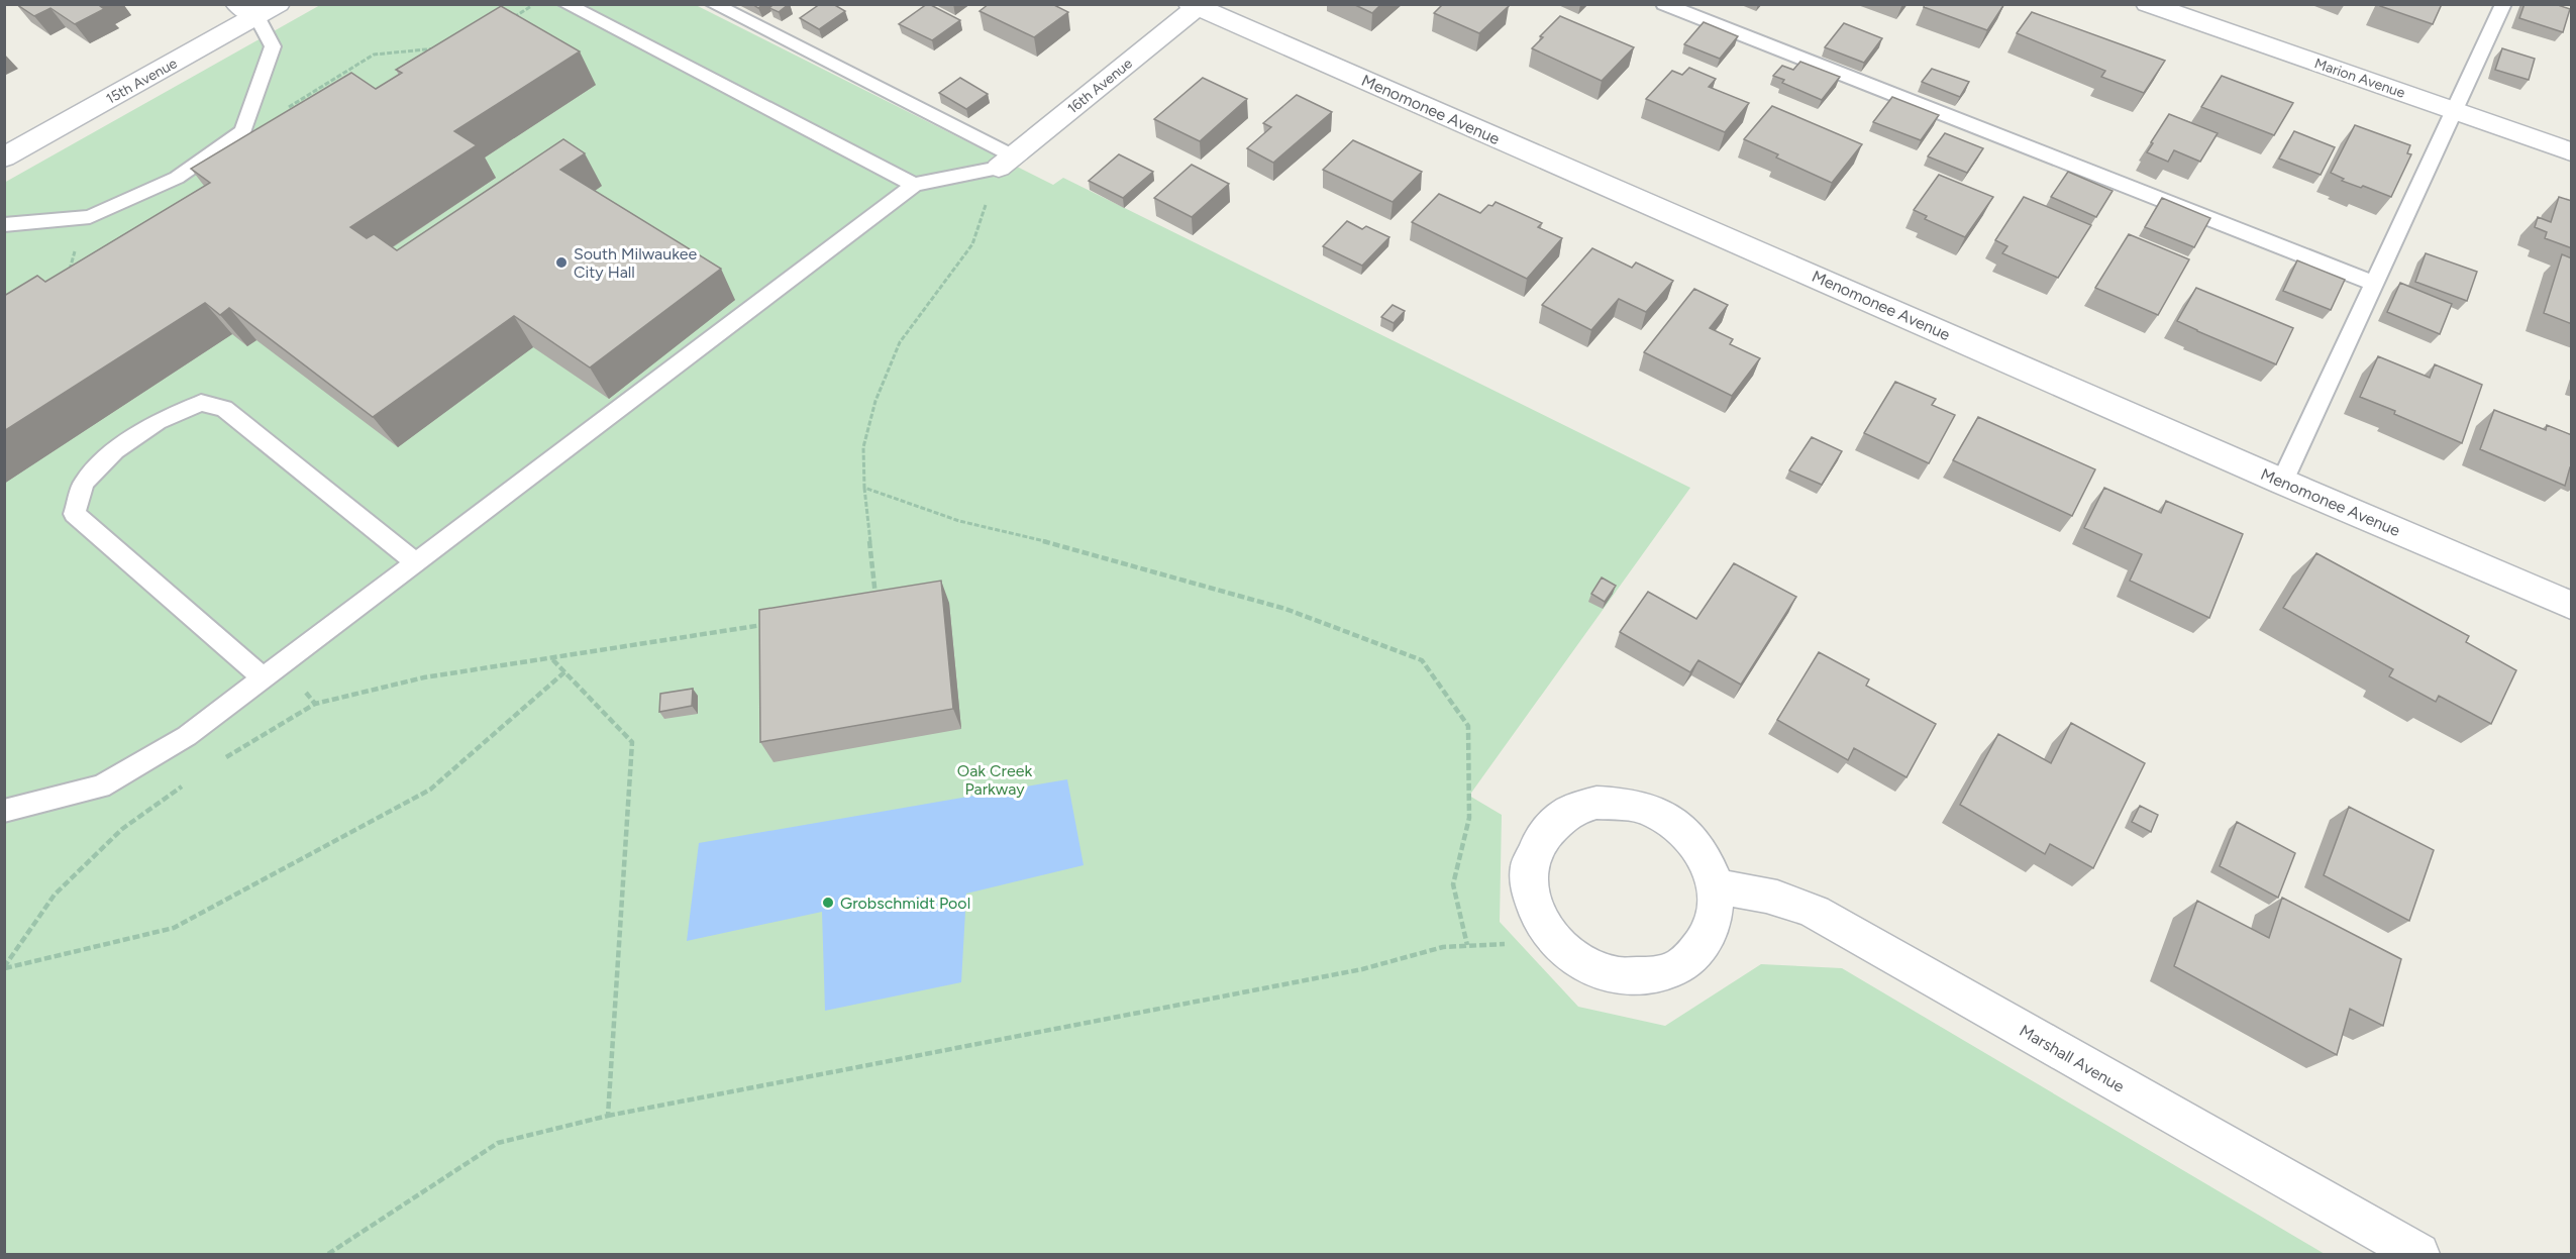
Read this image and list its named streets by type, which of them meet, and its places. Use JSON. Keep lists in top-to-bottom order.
{
  "streets": {
    "street": [
      "Marion Avenue",
      "15th Avenue",
      "16th Avenue",
      "Menomonee Avenue",
      "Marshall Avenue"
    ]
  },
  "crossings": [
    ["16th Avenue", "Menomonee Avenue"]
  ],
  "parks": ["Oak Creek Parkway"],
  "places": ["South Milwaukee City Hall", "Grobschmidt Pool"]
}
